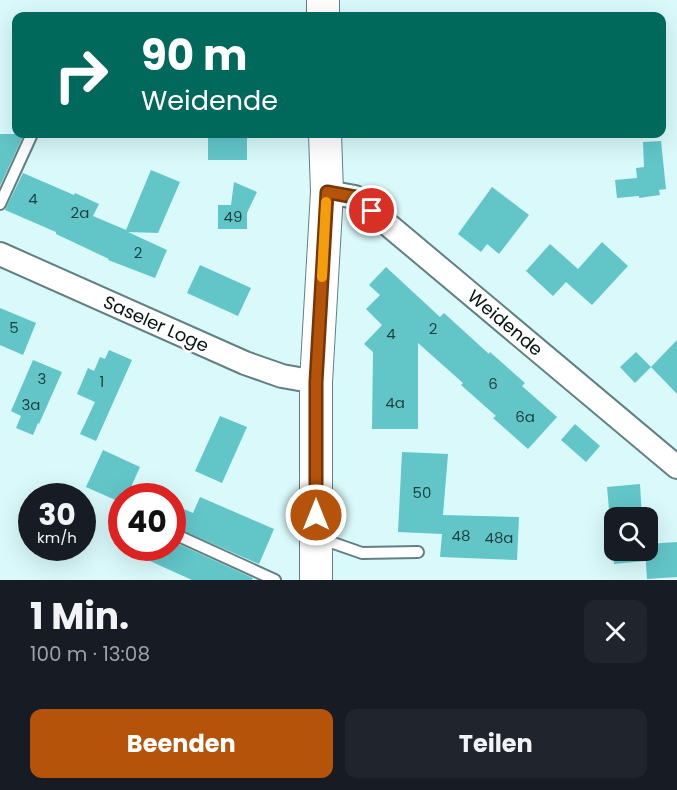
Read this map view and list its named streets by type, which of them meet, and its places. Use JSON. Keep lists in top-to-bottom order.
{
  "streets": {
    "street": ["Weidende", "Saseler Loge"]
  },
  "house_numbers": [
    "4",
    "2a",
    "49",
    "2",
    "5",
    "2",
    "4",
    "3",
    "1",
    "6",
    "4a",
    "3a",
    "6a",
    "50",
    "48",
    "48a"
  ],
  "page": {
    "turn": ["90 m", "Weidende"],
    "speed": "30 km/h",
    "limit": "40",
    "heading": ["1 Min.", "100 m · 13:08"],
    "buttons": ["Beenden", "Teilen"]
  }
}
